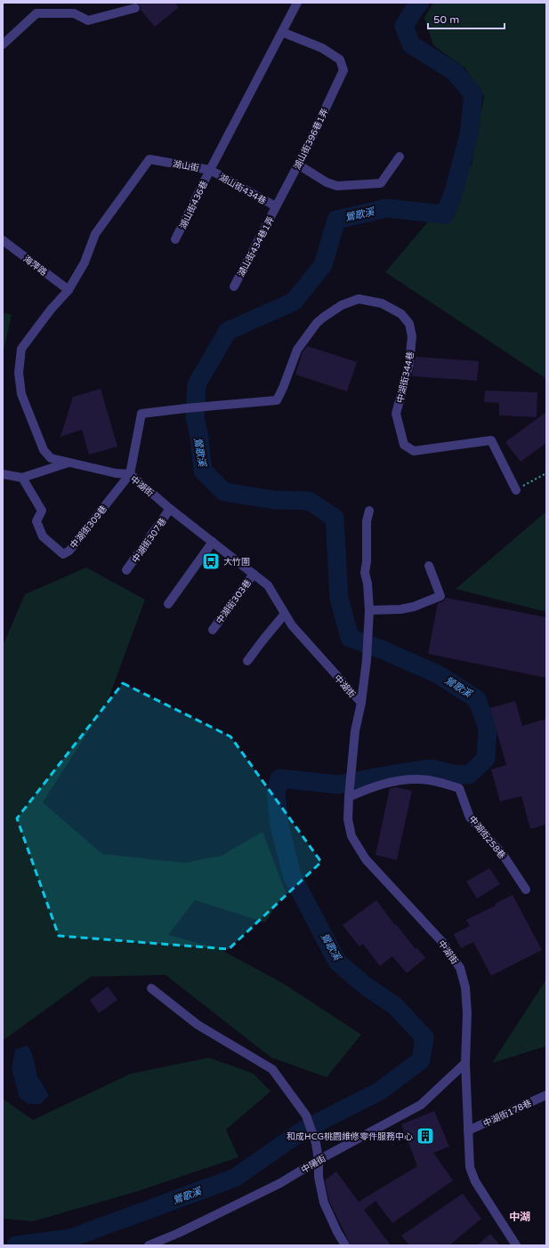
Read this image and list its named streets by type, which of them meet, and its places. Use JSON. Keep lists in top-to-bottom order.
{
  "streets": {
    "street": [
      "湖山街396巷1弄",
      "湖山街",
      "湖山街434巷",
      "湖山街436巷",
      "湖山街434巷1弄",
      "海萍路",
      "中湖街344巷",
      "中湖街",
      "中湖街309巷",
      "中湖街307巷",
      "中湖街303巷",
      "中湖街258巷",
      "中湖街178巷",
      "中陽街"
    ]
  },
  "crossings": [
    ["湖山街396巷1弄", "湖山街"],
    ["湖山街396巷1弄", "湖山街434巷"],
    ["湖山街396巷1弄", "湖山街434巷1弄"],
    ["湖山街", "湖山街434巷"],
    ["湖山街", "湖山街436巷"],
    ["湖山街", "海萍路"],
    ["湖山街", "中湖街"],
    ["湖山街434巷", "湖山街436巷"],
    ["湖山街434巷", "湖山街434巷1弄"],
    ["海萍路", "中湖街"],
    ["中湖街344巷", "中湖街"],
    ["中湖街344巷", "中湖街309巷"],
    ["中湖街", "中湖街309巷"],
    ["中湖街", "中湖街307巷"],
    ["中湖街", "中湖街303巷"],
    ["中湖街", "中湖街258巷"],
    ["中湖街", "中湖街178巷"],
    ["中湖街", "中陽街"]
  ],
  "districts": ["中湖"],
  "water": ["鶯歌溪"],
  "places": {
    "bus stop": ["大竹圍"],
    "building": ["和成HCG桃園維修零件服務中心"]
  },
  "scale_bar": "50 m"
}
